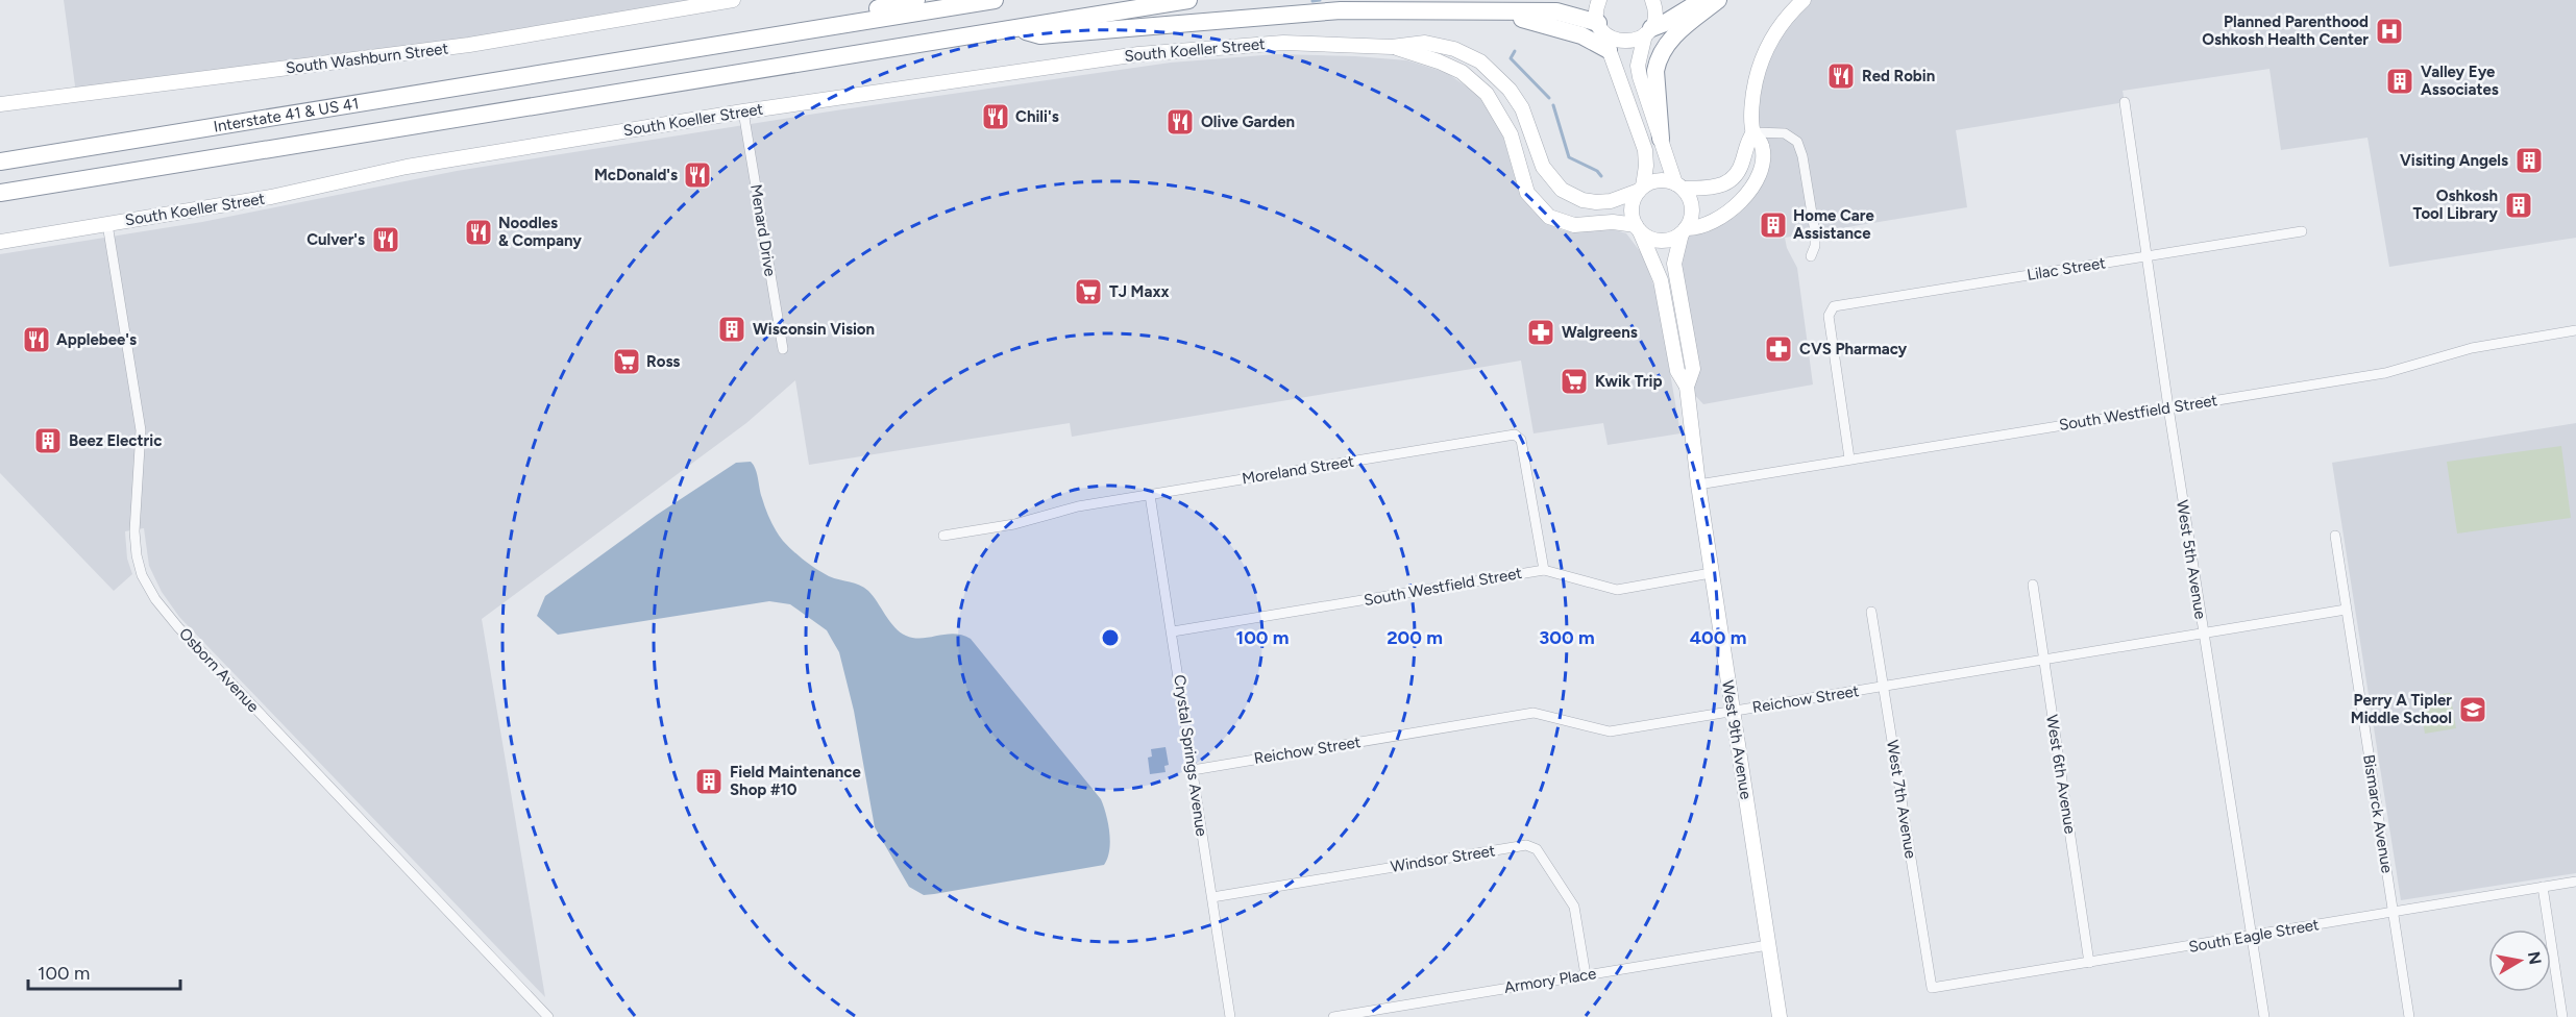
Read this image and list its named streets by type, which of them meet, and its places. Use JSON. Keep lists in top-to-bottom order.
{
  "streets": {
    "highway": ["Interstate 41 & US 41"],
    "street": [
      "South Koeller Street",
      "South Washburn Street",
      "Menard Drive",
      "Lilac Street",
      "South Westfield Street",
      "Moreland Street",
      "West 5th Avenue",
      "Osborn Avenue",
      "Reichow Street",
      "West 9th Avenue",
      "Crystal Springs Avenue",
      "West 6th Avenue",
      "West 7th Avenue",
      "Bismarck Avenue",
      "Windsor Street",
      "South Eagle Street",
      "Armory Place"
    ]
  },
  "crossings": [
    ["South Koeller Street", "Menard Drive"],
    ["South Koeller Street", "Osborn Avenue"],
    ["South Koeller Street", "West 9th Avenue"],
    ["Lilac Street", "South Westfield Street"],
    ["Lilac Street", "West 5th Avenue"],
    ["South Westfield Street", "Moreland Street"],
    ["South Westfield Street", "West 5th Avenue"],
    ["South Westfield Street", "West 9th Avenue"],
    ["South Westfield Street", "Crystal Springs Avenue"],
    ["Moreland Street", "Crystal Springs Avenue"],
    ["West 5th Avenue", "Reichow Street"],
    ["West 5th Avenue", "South Eagle Street"],
    ["Reichow Street", "West 9th Avenue"],
    ["Reichow Street", "Crystal Springs Avenue"],
    ["Reichow Street", "West 6th Avenue"],
    ["Reichow Street", "West 7th Avenue"],
    ["Reichow Street", "Bismarck Avenue"],
    ["West 9th Avenue", "Armory Place"],
    ["Crystal Springs Avenue", "Windsor Street"],
    ["West 6th Avenue", "South Eagle Street"],
    ["West 7th Avenue", "South Eagle Street"],
    ["Bismarck Avenue", "South Eagle Street"],
    ["Windsor Street", "Armory Place"]
  ],
  "places": {
    "hospital": ["Planned Parenthood Oshkosh Health Center"],
    "restaurant": [
      "Red Robin",
      "Chili's",
      "Olive Garden",
      "McDonald's",
      "Noodles & Company",
      "Culver's",
      "Applebee's"
    ],
    "building": [
      "Valley Eye Associates",
      "Visiting Angels",
      "Oshkosh Tool Library",
      "Home Care Assistance",
      "Wisconsin Vision",
      "Beez Electric",
      "Field Maintenance Shop #10"
    ],
    "supermarket": ["TJ Maxx", "Ross", "Kwik Trip"],
    "pharmacy": ["Walgreens", "CVS Pharmacy"],
    "school or university": ["Perry A Tipler Middle School"]
  },
  "scale_bar": "100 m",
  "north": "right",
  "rings": [
    "100 m",
    "200 m",
    "300 m",
    "400 m"
  ]
}
